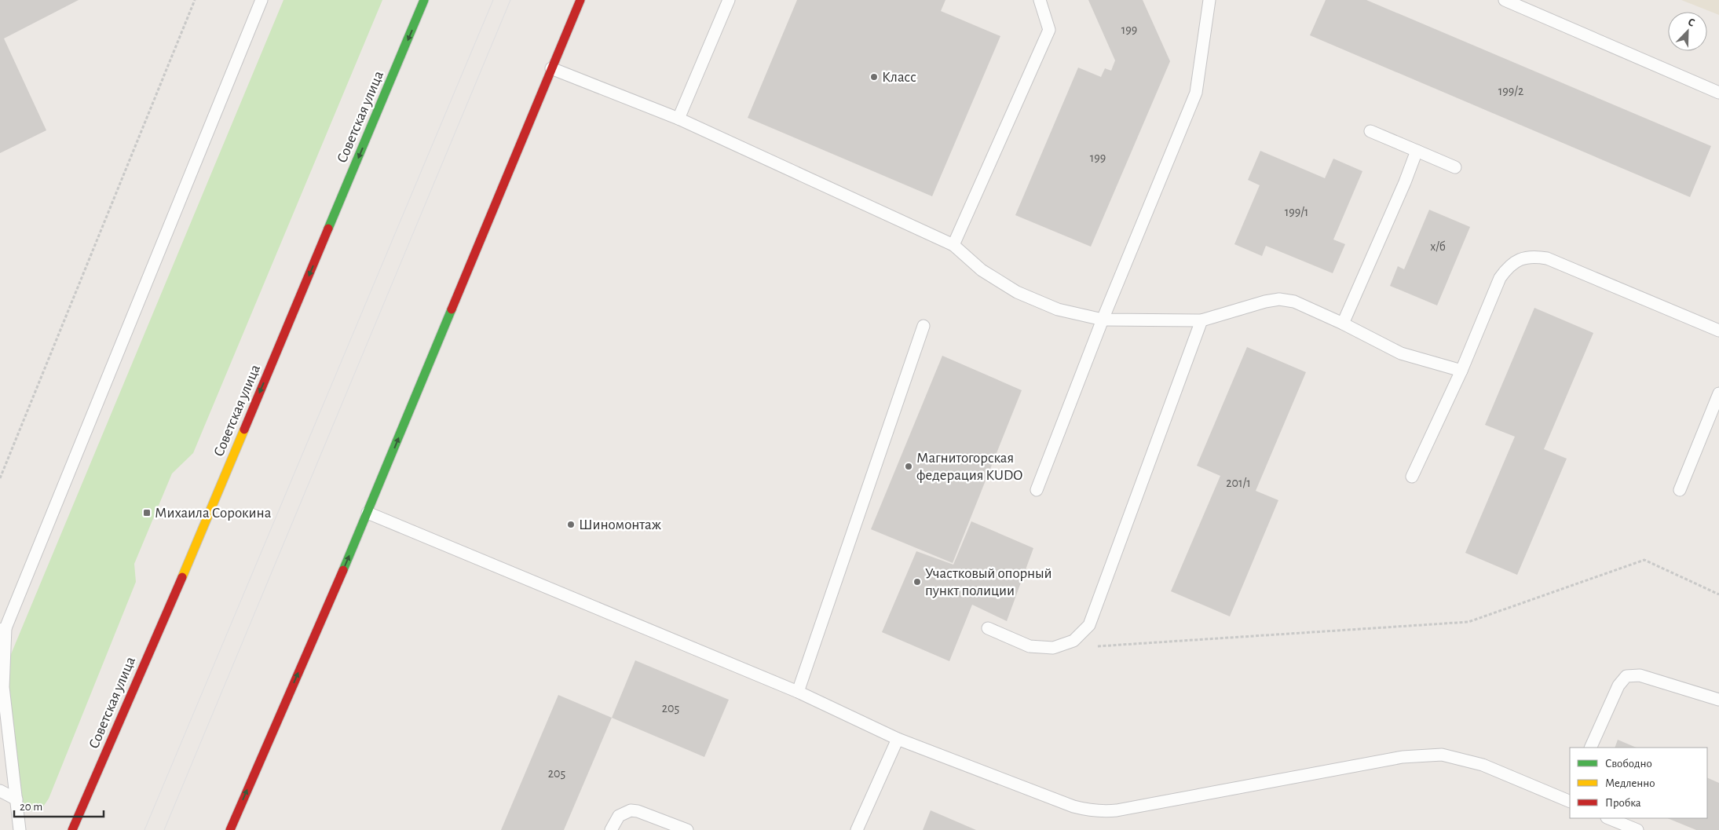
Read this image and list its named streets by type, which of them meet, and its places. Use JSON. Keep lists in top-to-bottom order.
{
  "streets": {
    "main road": ["Советская улица"]
  },
  "one_way": ["Советская улица"],
  "places": {
    "other": [
      "Класс",
      "Магнитогорская федерация KUDO",
      "Шиномонтаж",
      "Участковый опорный пункт полиции"
    ],
    "transit": ["Михаила Сорокина"]
  },
  "house_numbers": [
    "199",
    "199/2",
    "199",
    "199/1",
    "х/б",
    "201/1",
    "205",
    "205"
  ],
  "legend": ["Свободно", "Медленно", "Пробка"],
  "scale_bar": "20 m",
  "north": "top right"
}
